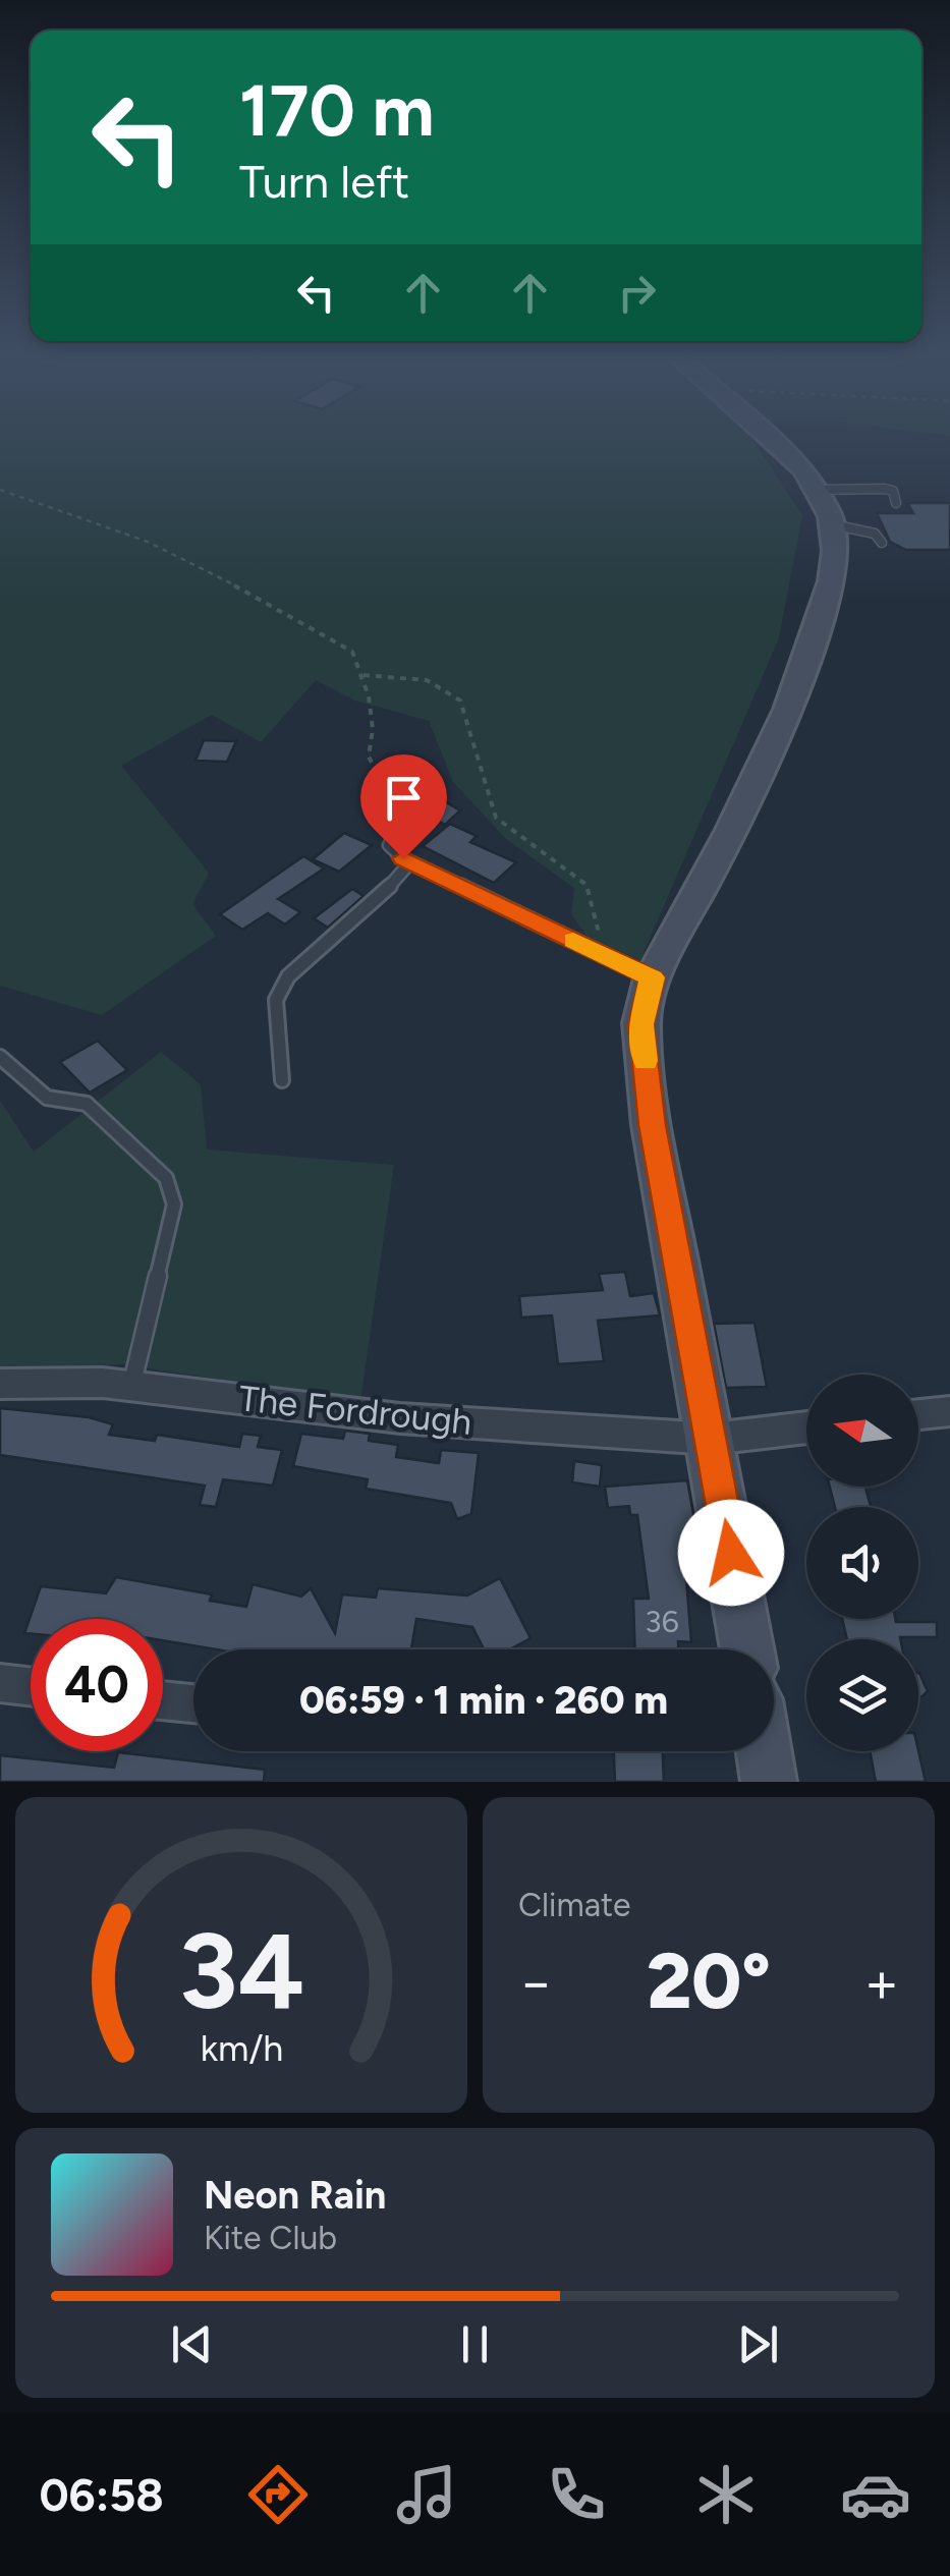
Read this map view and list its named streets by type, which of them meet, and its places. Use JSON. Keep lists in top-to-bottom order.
{
  "streets": {
    "street": ["The Fordrough"]
  },
  "house_numbers": ["36"],
  "north": "left",
  "page": {
    "turn": ["170 m", "Turn left"],
    "limit": "40",
    "trip": "06:59 · 1 min · 260 m",
    "tile": "Climate",
    "heat": ["−", "20°", "+"],
    "song": ["Neon Rain", "Kite Club"],
    "tabs": "06:58",
    "gauge": ["34", "km/h"]
  }
}
